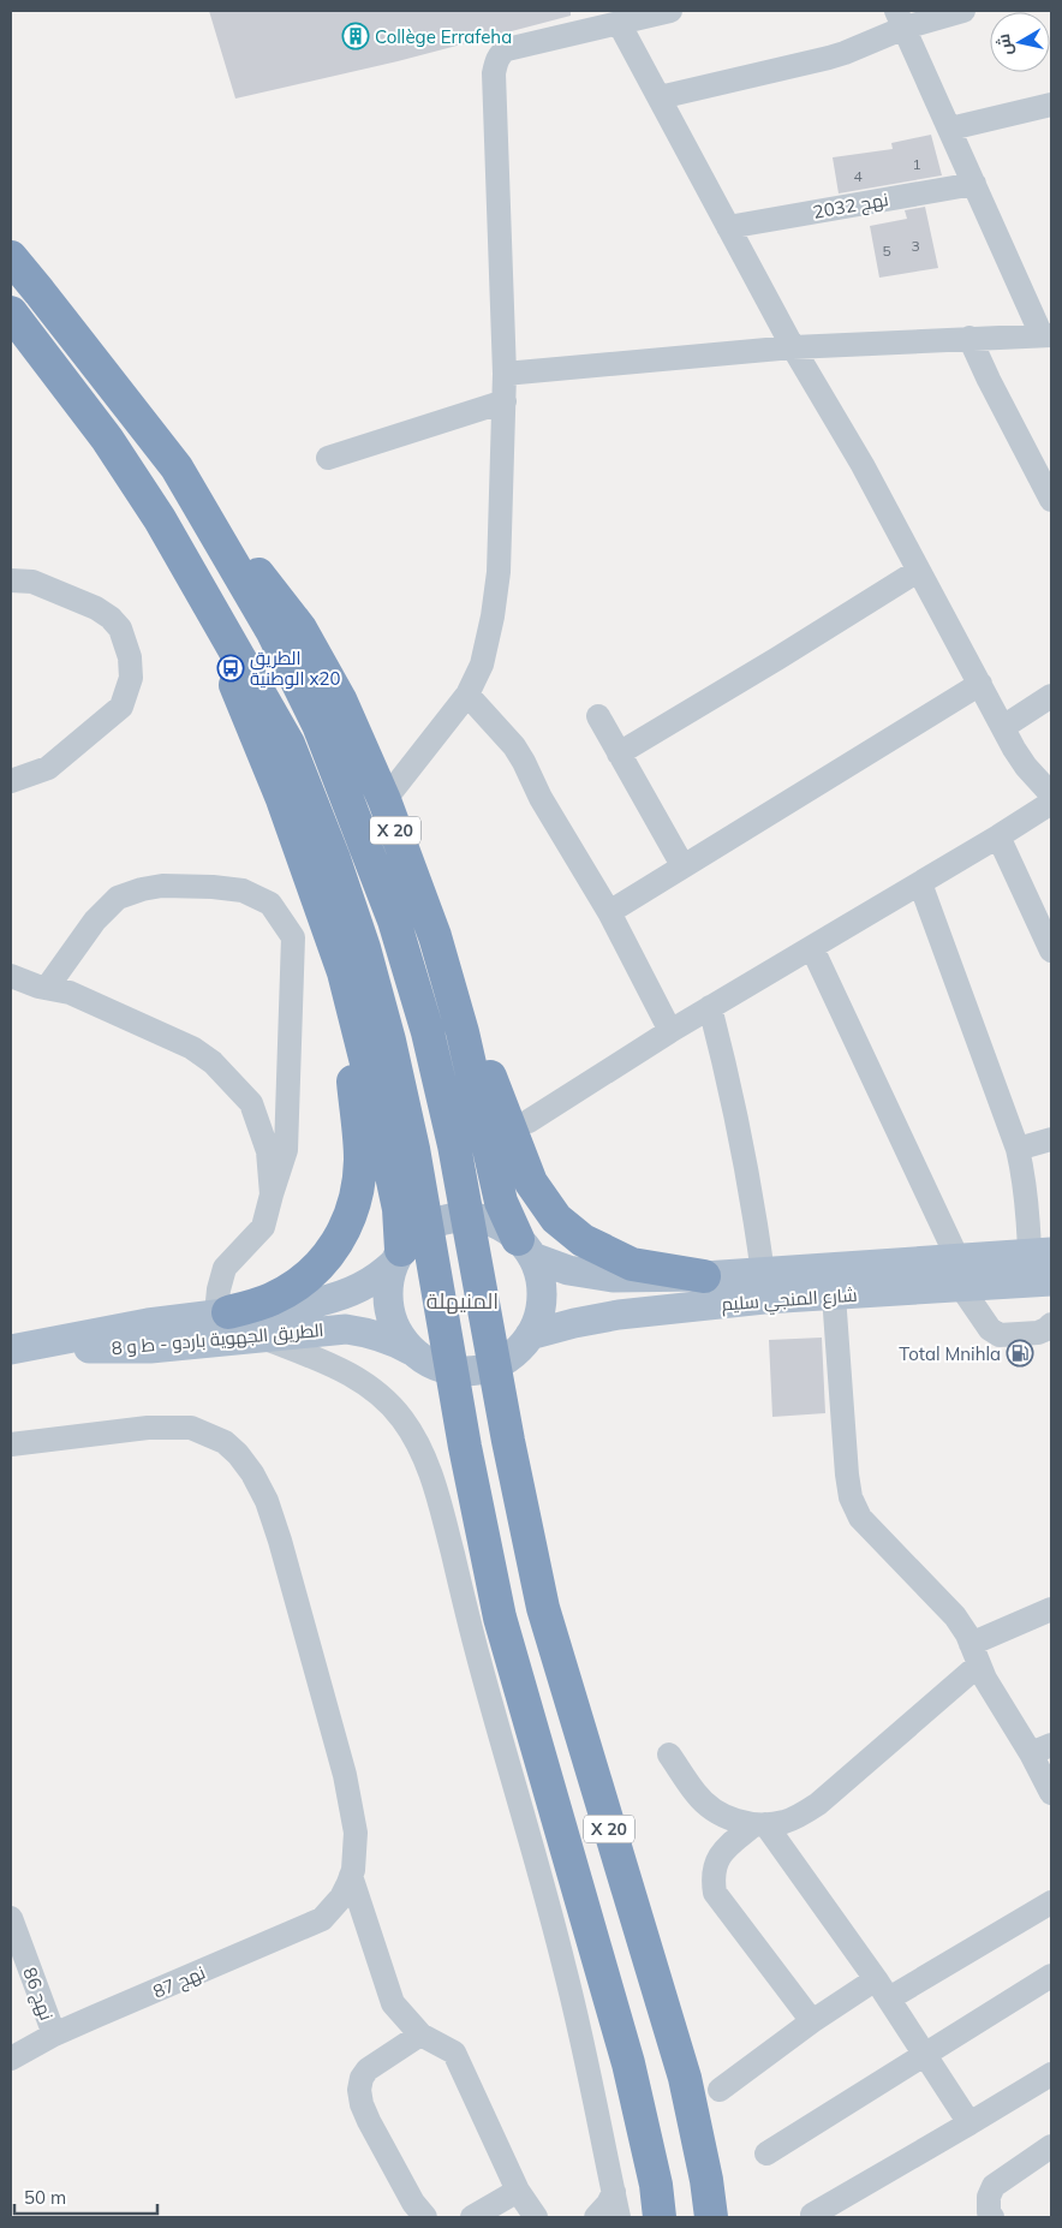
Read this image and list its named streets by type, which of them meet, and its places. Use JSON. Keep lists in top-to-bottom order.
{
  "streets": {
    "highway": ["X 20"],
    "main road": ["شارع المنجي سليم", "الطريق الجهوية باردو - ط و 8"],
    "street": ["نهج 2032", "نهج 87", "نهج 86"]
  },
  "crossings": [
    ["X 20", "شارع المنجي سليم"],
    ["X 20", "الطريق الجهوية باردو - ط و 8"],
    ["شارع المنجي سليم", "الطريق الجهوية باردو - ط و 8"],
    ["نهج 87", "نهج 86"]
  ],
  "districts": ["المنيهلة"],
  "places": {
    "building": ["Collège Errafeha"],
    "bus stop": ["الطريق الوطنية x20"],
    "fuel station": ["Total Mnihla"]
  },
  "house_numbers": [
    "1",
    "4",
    "3",
    "5"
  ],
  "scale_bar": "50 m",
  "north": "left"
}
